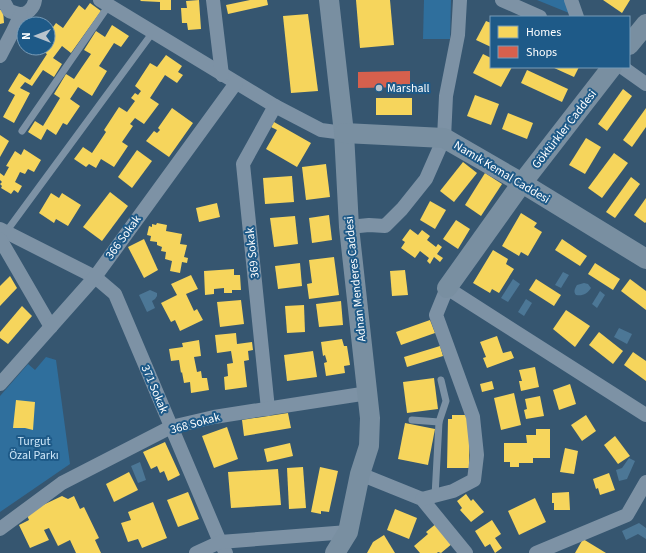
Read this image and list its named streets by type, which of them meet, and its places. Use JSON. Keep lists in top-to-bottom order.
{
  "streets": {
    "street": [
      "Göktürkler Caddesi",
      "Namık Kemal Caddesi",
      "366 Sokak",
      "369 Sokak",
      "Adnan Menderes Caddesi",
      "371 Sokak",
      "368 Sokak"
    ]
  },
  "crossings": [
    ["Göktürkler Caddesi", "Namık Kemal Caddesi"],
    ["Namık Kemal Caddesi", "Adnan Menderes Caddesi"],
    ["366 Sokak", "371 Sokak"],
    ["369 Sokak", "368 Sokak"],
    ["Adnan Menderes Caddesi", "368 Sokak"],
    ["371 Sokak", "368 Sokak"]
  ],
  "parks": ["Turgut Özal Parkı"],
  "places": ["Marshall"],
  "legend": ["Homes", "Shops"],
  "north": "left"
}
